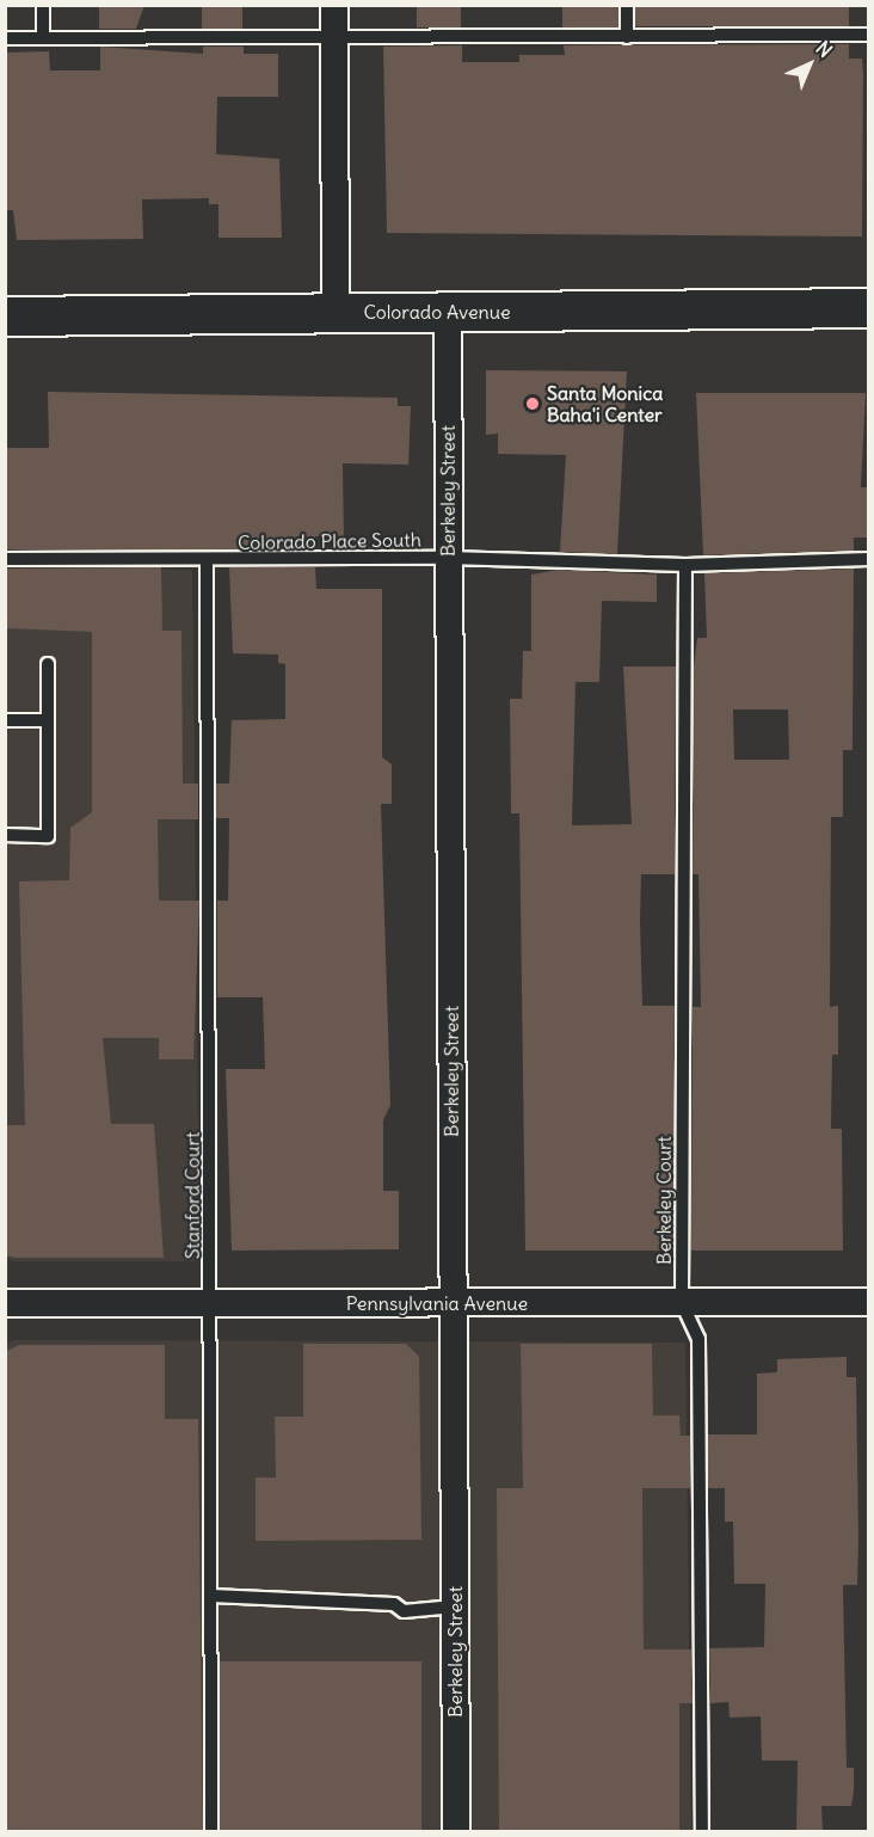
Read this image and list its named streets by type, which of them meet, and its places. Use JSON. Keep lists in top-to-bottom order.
{
  "streets": {
    "street": ["Colorado Avenue", "Berkeley Street", "Pennsylvania Avenue"],
    "lane": ["Colorado Place South", "Stanford Court", "Berkeley Court"]
  },
  "crossings": [
    ["Colorado Avenue", "Berkeley Street"],
    ["Berkeley Street", "Colorado Place South"],
    ["Berkeley Street", "Pennsylvania Avenue"],
    ["Colorado Place South", "Stanford Court"],
    ["Colorado Place South", "Berkeley Court"],
    ["Stanford Court", "Pennsylvania Avenue"],
    ["Berkeley Court", "Pennsylvania Avenue"]
  ],
  "places": ["Santa Monica Baha'i Center"],
  "north": "top right"
}
